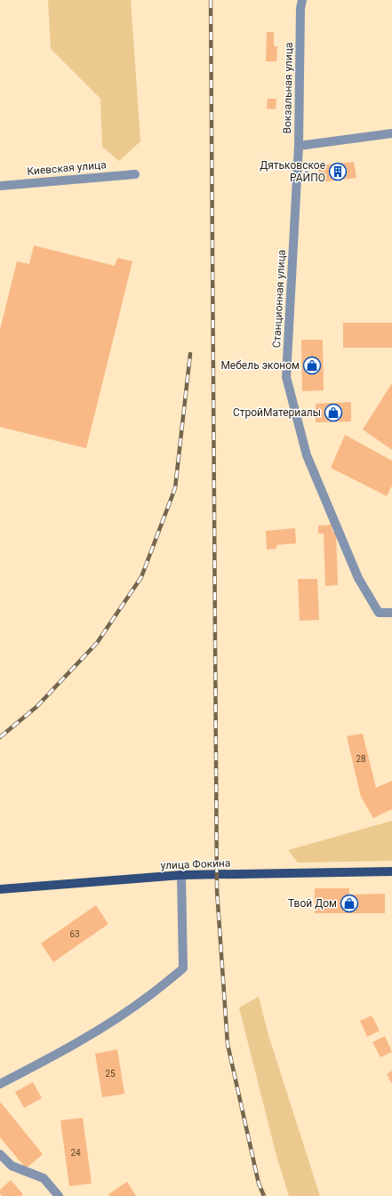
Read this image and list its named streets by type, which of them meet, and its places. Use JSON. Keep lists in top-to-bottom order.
{
  "streets": {
    "main road": ["улица Фокина"],
    "street": ["Вокзальная улица", "Киевская улица", "Станционная улица"]
  },
  "crossings": [
    ["Вокзальная улица", "Станционная улица"]
  ],
  "places": {
    "building": ["Дятьковское РАЙПО"],
    "shop": ["Мебель эконом", "СтройМатериалы", "Твой Дом"]
  },
  "house_numbers": [
    "28",
    "63",
    "25",
    "24"
  ]
}
